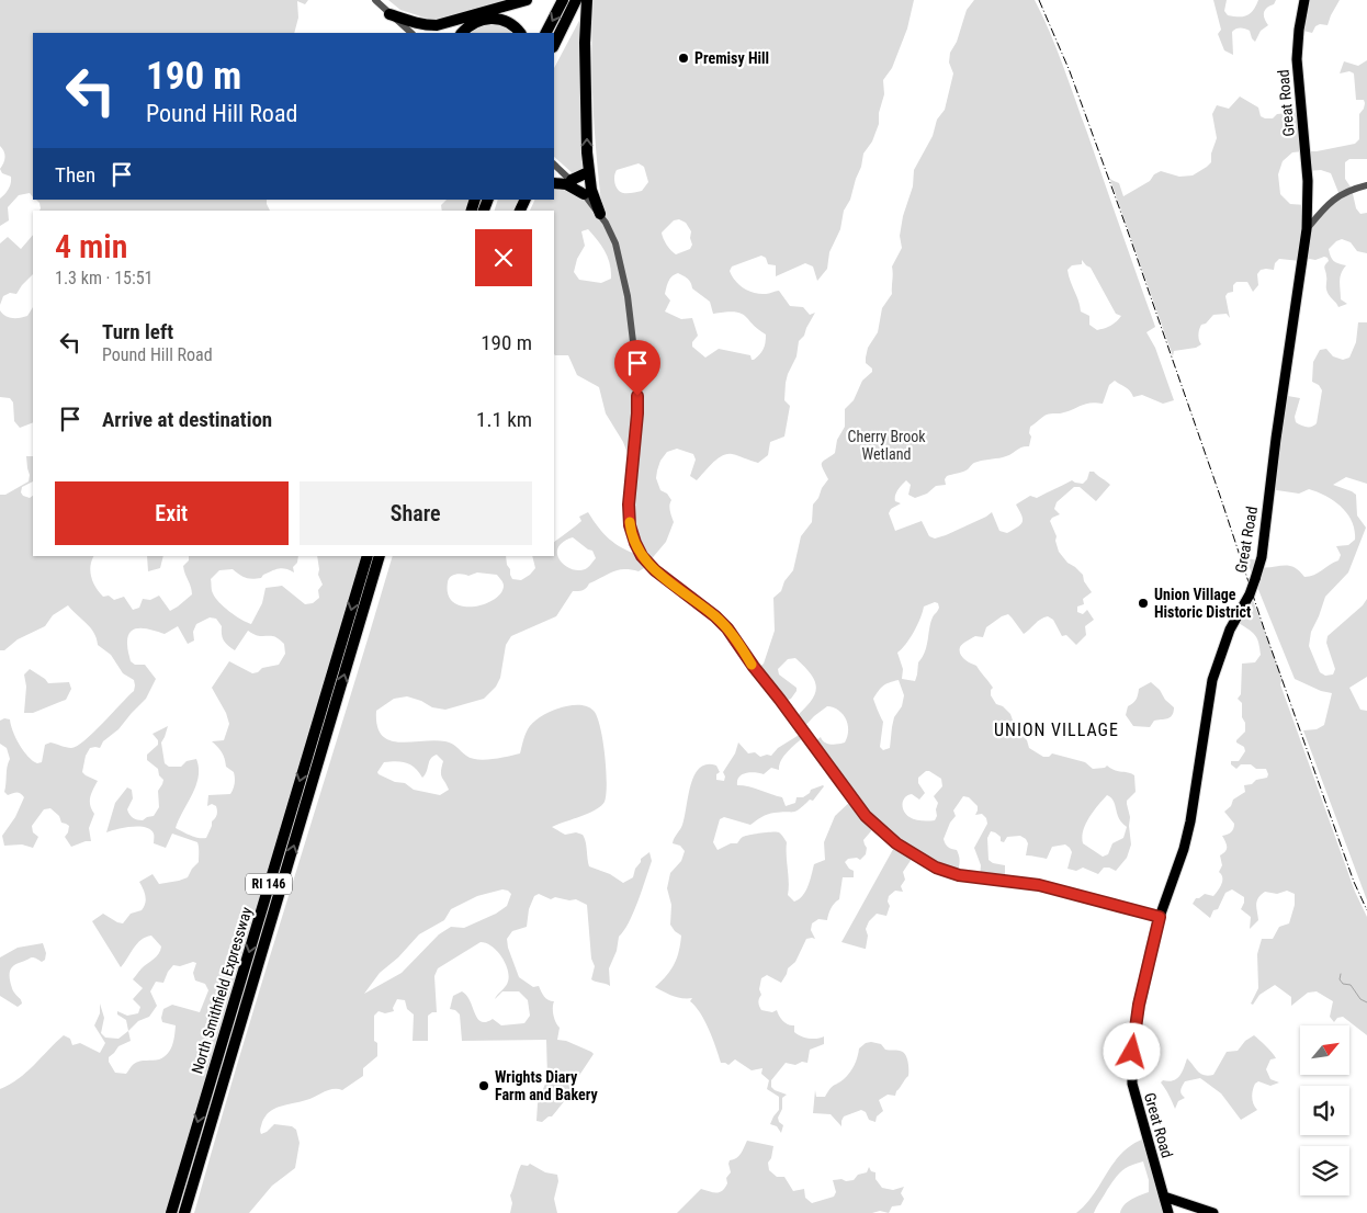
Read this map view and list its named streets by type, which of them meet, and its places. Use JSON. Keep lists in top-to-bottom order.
{
  "streets": {
    "highway": ["RI 146", "North Smithfield Expressway"],
    "main road": ["Great Road"]
  },
  "districts": ["UNION VILLAGE"],
  "parks": ["Cherry Brook Wetland"],
  "places": ["Premisy Hill", "Union Village Historic District", "Wrights Diary Farm and Bakery"],
  "north": "top right",
  "page": {
    "turn": ["190 m", "Pound Hill Road"],
    "then": "Then",
    "heading": ["4 min", "1.3 km · 15:51"],
    "list": [
      {
        "name": "Turn left",
        "note": "Pound Hill Road",
        "value": "190 m"
      },
      {
        "name": "Arrive at destination",
        "value": "1.1 km"
      }
    ],
    "buttons": ["Exit", "Share"]
  }
}
